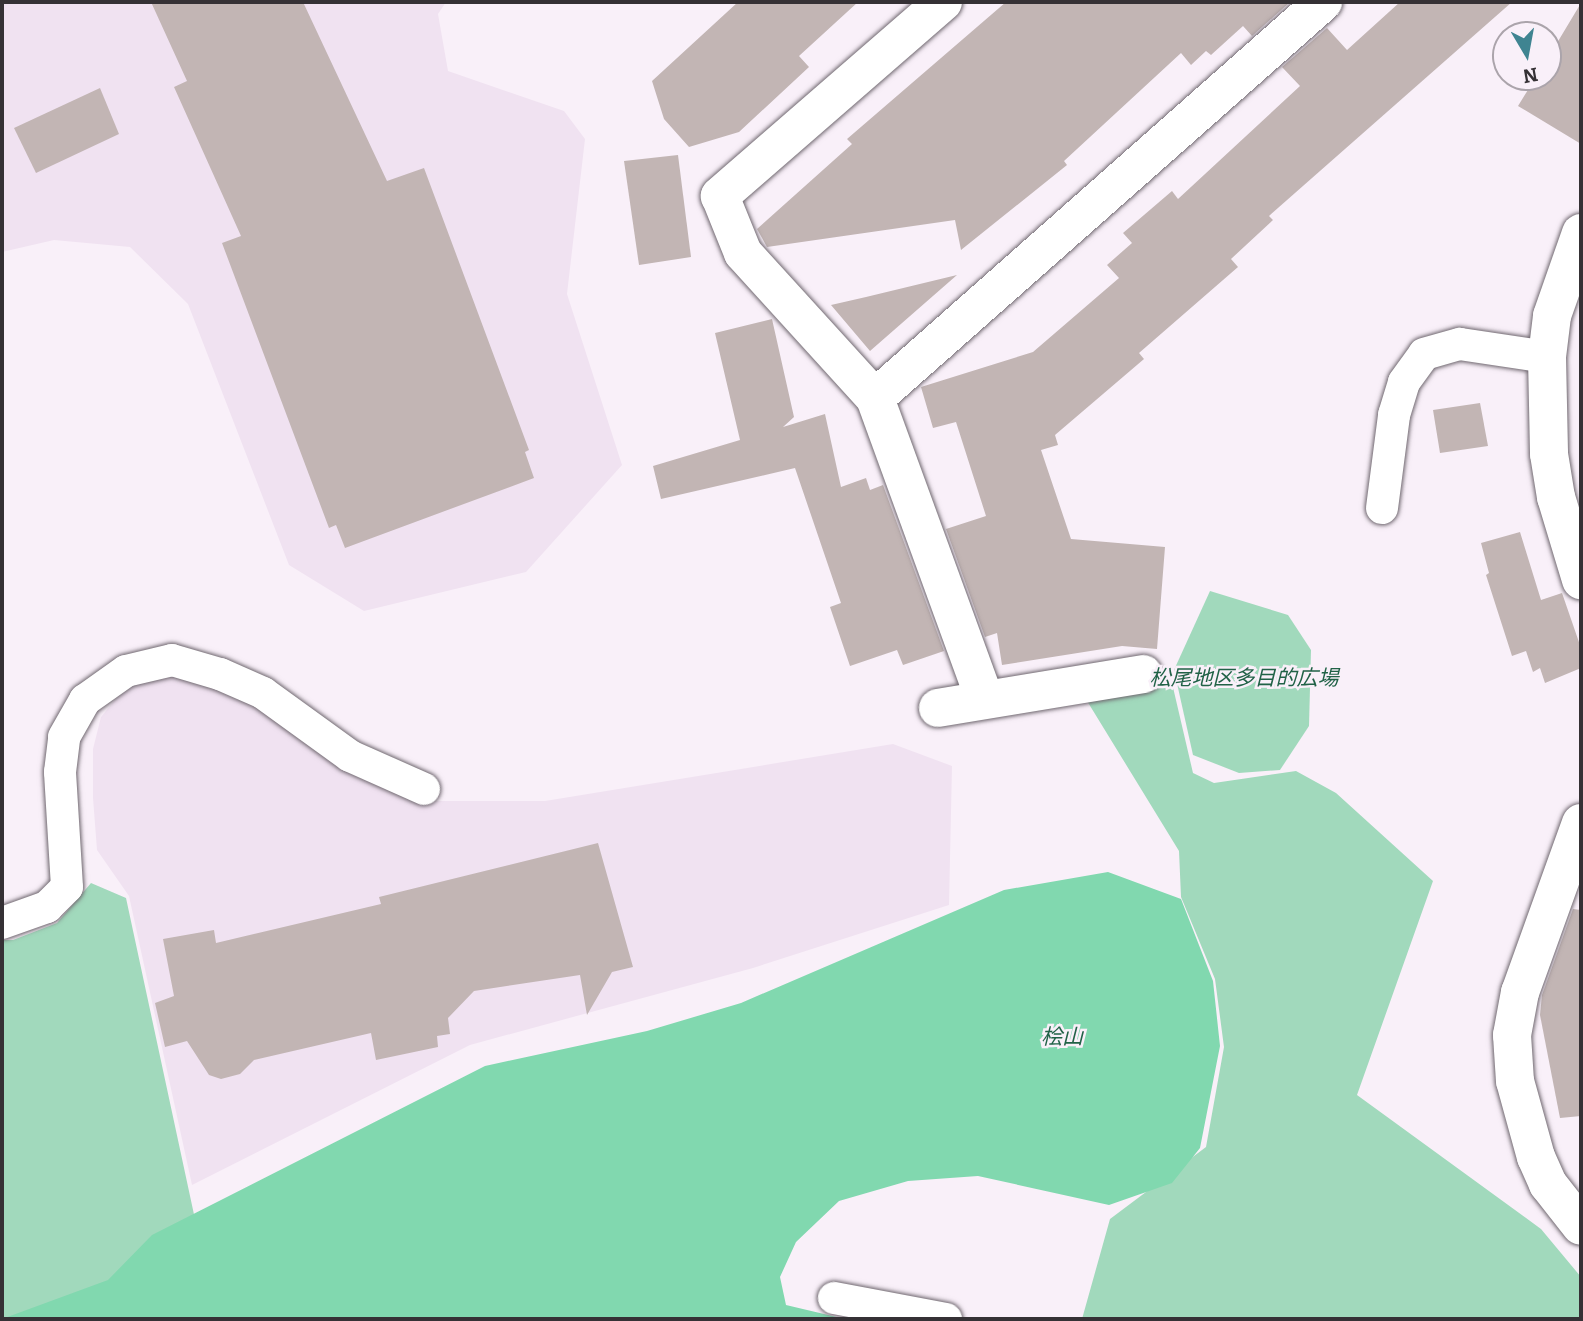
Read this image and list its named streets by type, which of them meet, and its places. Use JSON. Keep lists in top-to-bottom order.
{
  "parks": ["松尾地区多目的広場", "桧山"],
  "north": "bottom"
}
